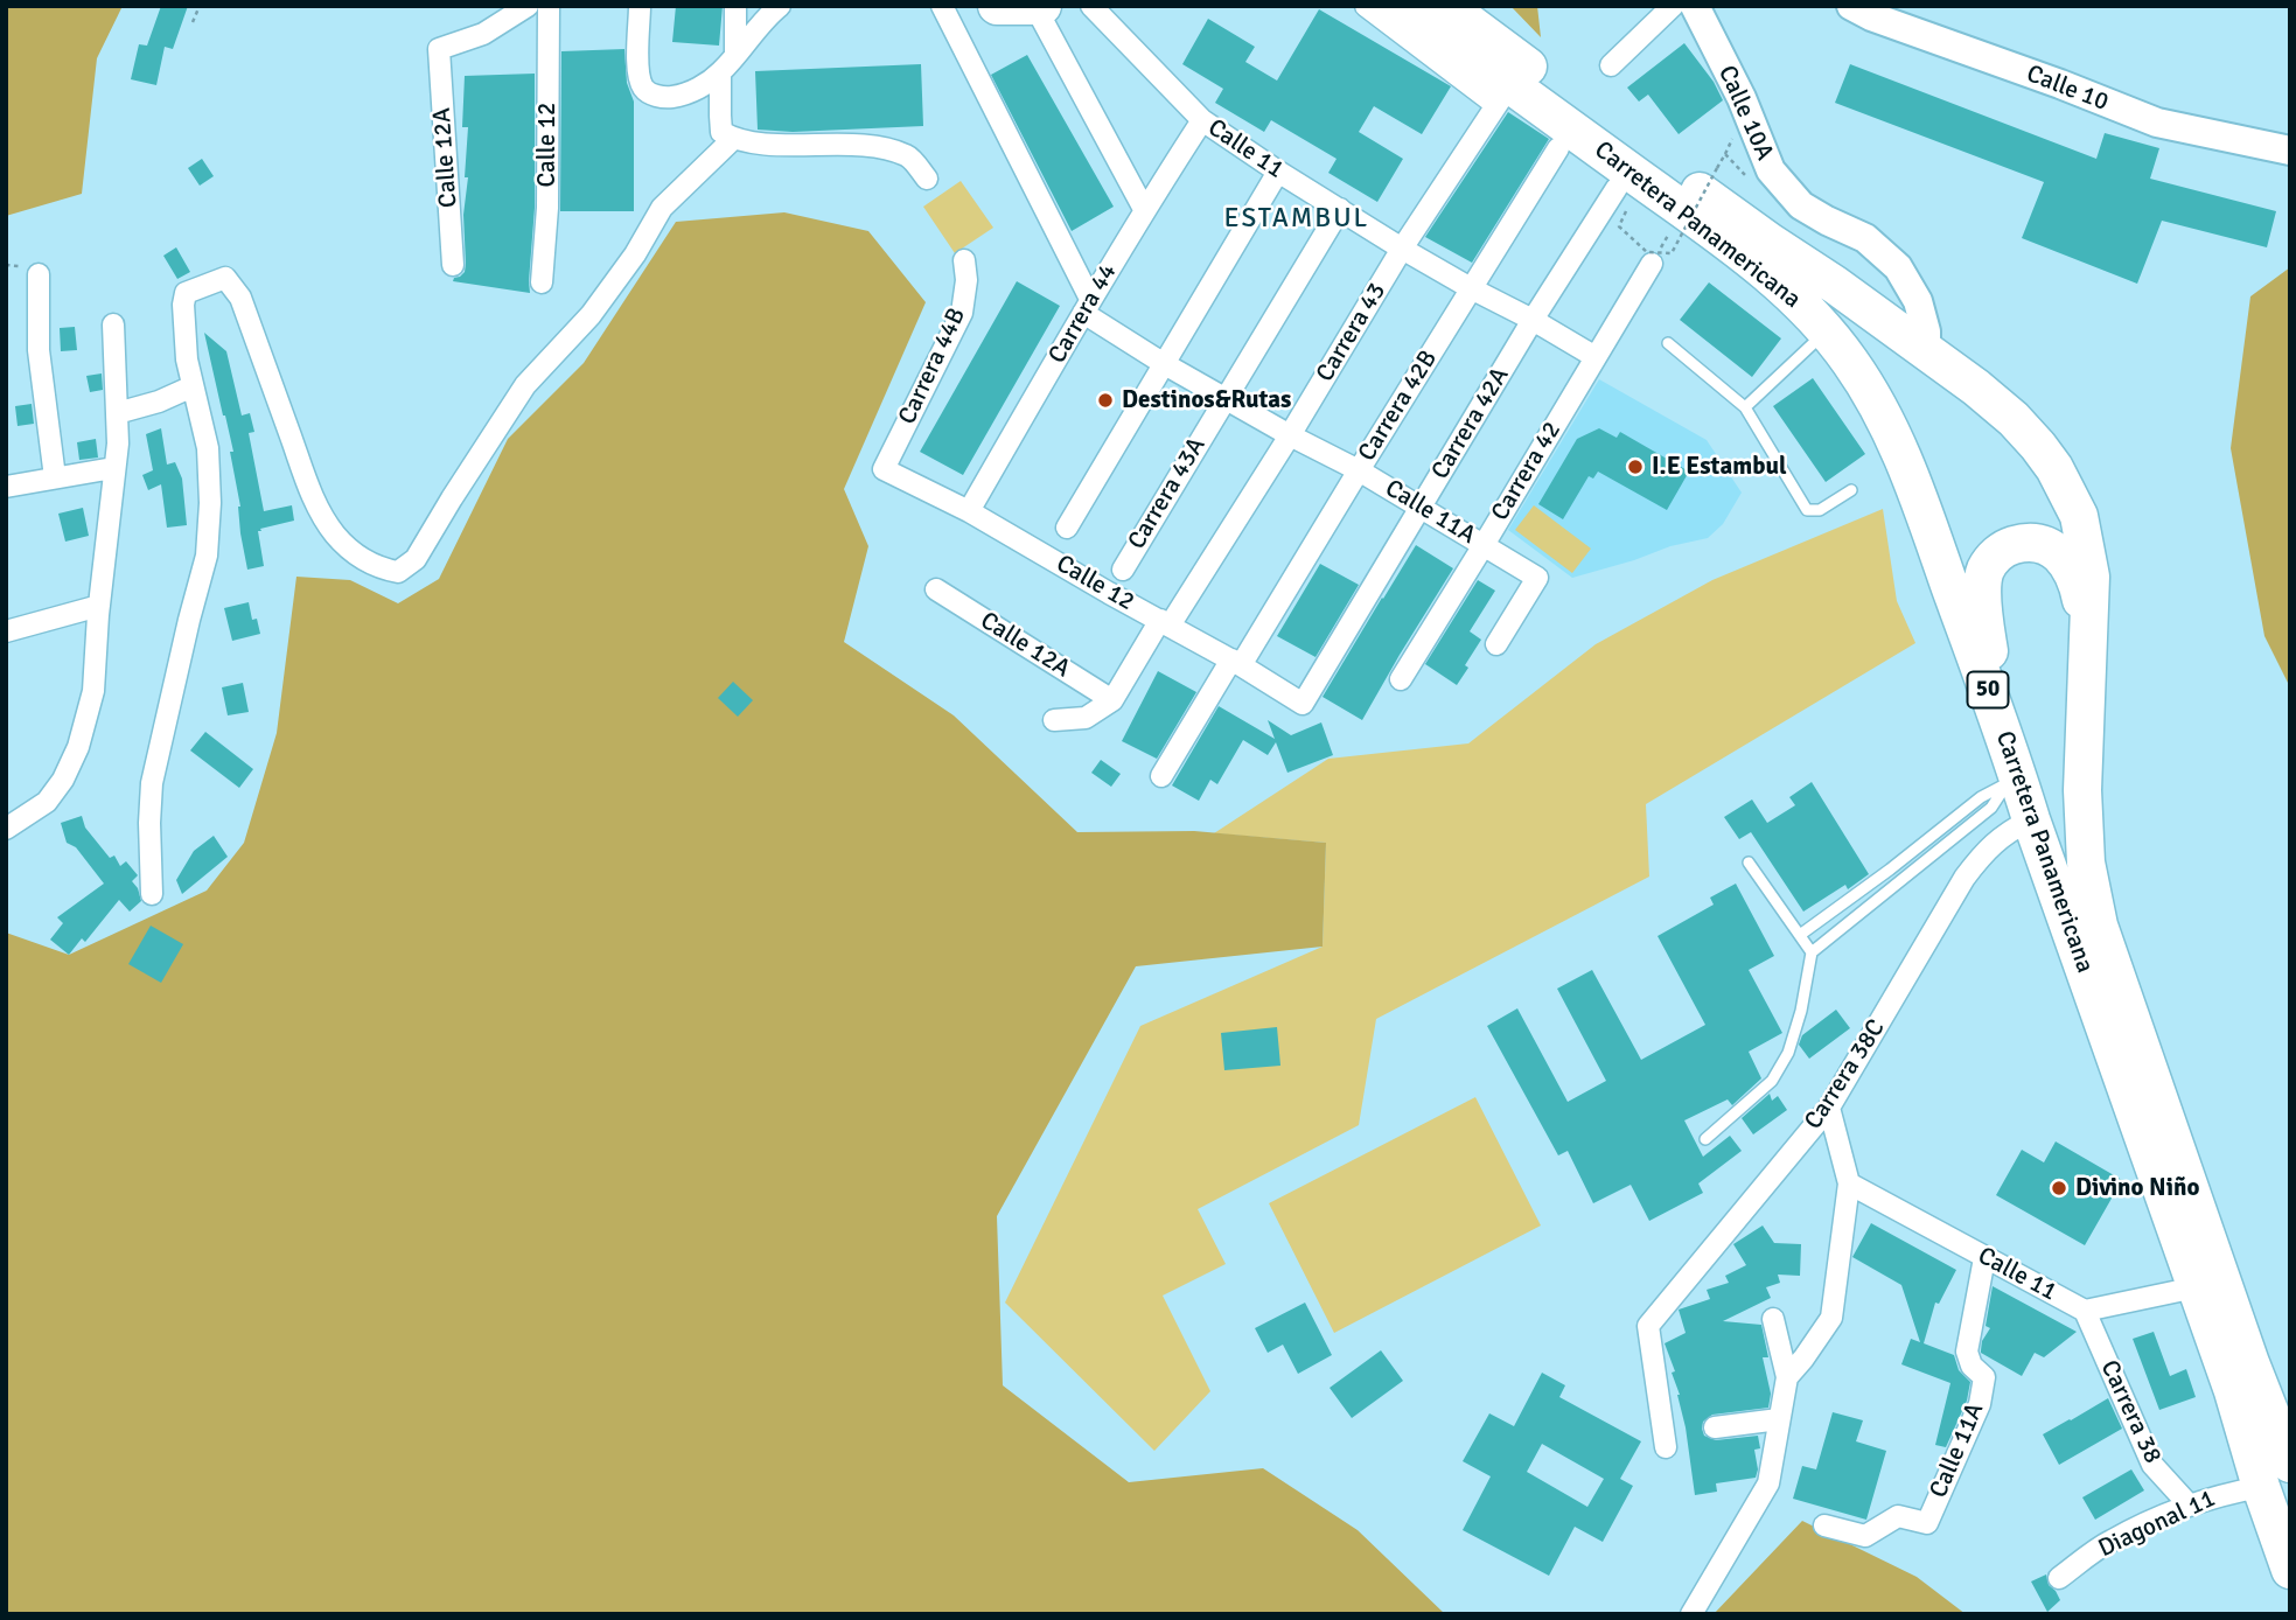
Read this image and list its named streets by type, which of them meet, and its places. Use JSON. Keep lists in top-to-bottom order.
{
  "streets": {
    "highway": ["Carretera Panamericana", "50"],
    "street": [
      "Calle 10",
      "Calle 10A",
      "Calle 12",
      "Calle 11",
      "Calle 12A",
      "Carrera 44",
      "Carrera 43",
      "Carrera 44B",
      "Carrera 42B",
      "Carrera 42A",
      "Carrera 42",
      "Carrera 43A",
      "Calle 11A",
      "Carrera 38C",
      "Carrera 38",
      "Diagonal 11"
    ]
  },
  "crossings": [
    ["Calle 10A", "Carretera Panamericana"],
    ["Calle 12", "Carrera 44"],
    ["Calle 12", "Carrera 43"],
    ["Calle 12", "Carrera 44B"],
    ["Calle 12", "Carrera 42B"],
    ["Calle 12", "Carrera 42A"],
    ["Calle 11", "Carretera Panamericana"],
    ["Calle 11", "Carrera 44"],
    ["Calle 11", "Carrera 43"],
    ["Calle 11", "Carrera 42B"],
    ["Calle 11", "Carrera 42A"],
    ["Calle 11", "Carrera 42"],
    ["Calle 11", "Carrera 43A"],
    ["Calle 11", "Calle 11A"],
    ["Calle 11", "Carrera 38"],
    ["Calle 12A", "Carrera 43"],
    ["Carretera Panamericana", "Carrera 43"],
    ["Carretera Panamericana", "Carrera 38C"],
    ["Carretera Panamericana", "Diagonal 11"],
    ["Carrera 44", "Calle 11A"],
    ["Carrera 43", "Calle 11A"],
    ["Carrera 42B", "Calle 11A"],
    ["Carrera 42A", "Calle 11A"],
    ["Carrera 42", "Calle 11A"],
    ["Carrera 43A", "Calle 11A"],
    ["Carrera 38", "Diagonal 11"]
  ],
  "districts": ["ESTAMBUL"],
  "places": ["Destinos&Rutas", "I.E Estambul", "Divino Niño"]
}
